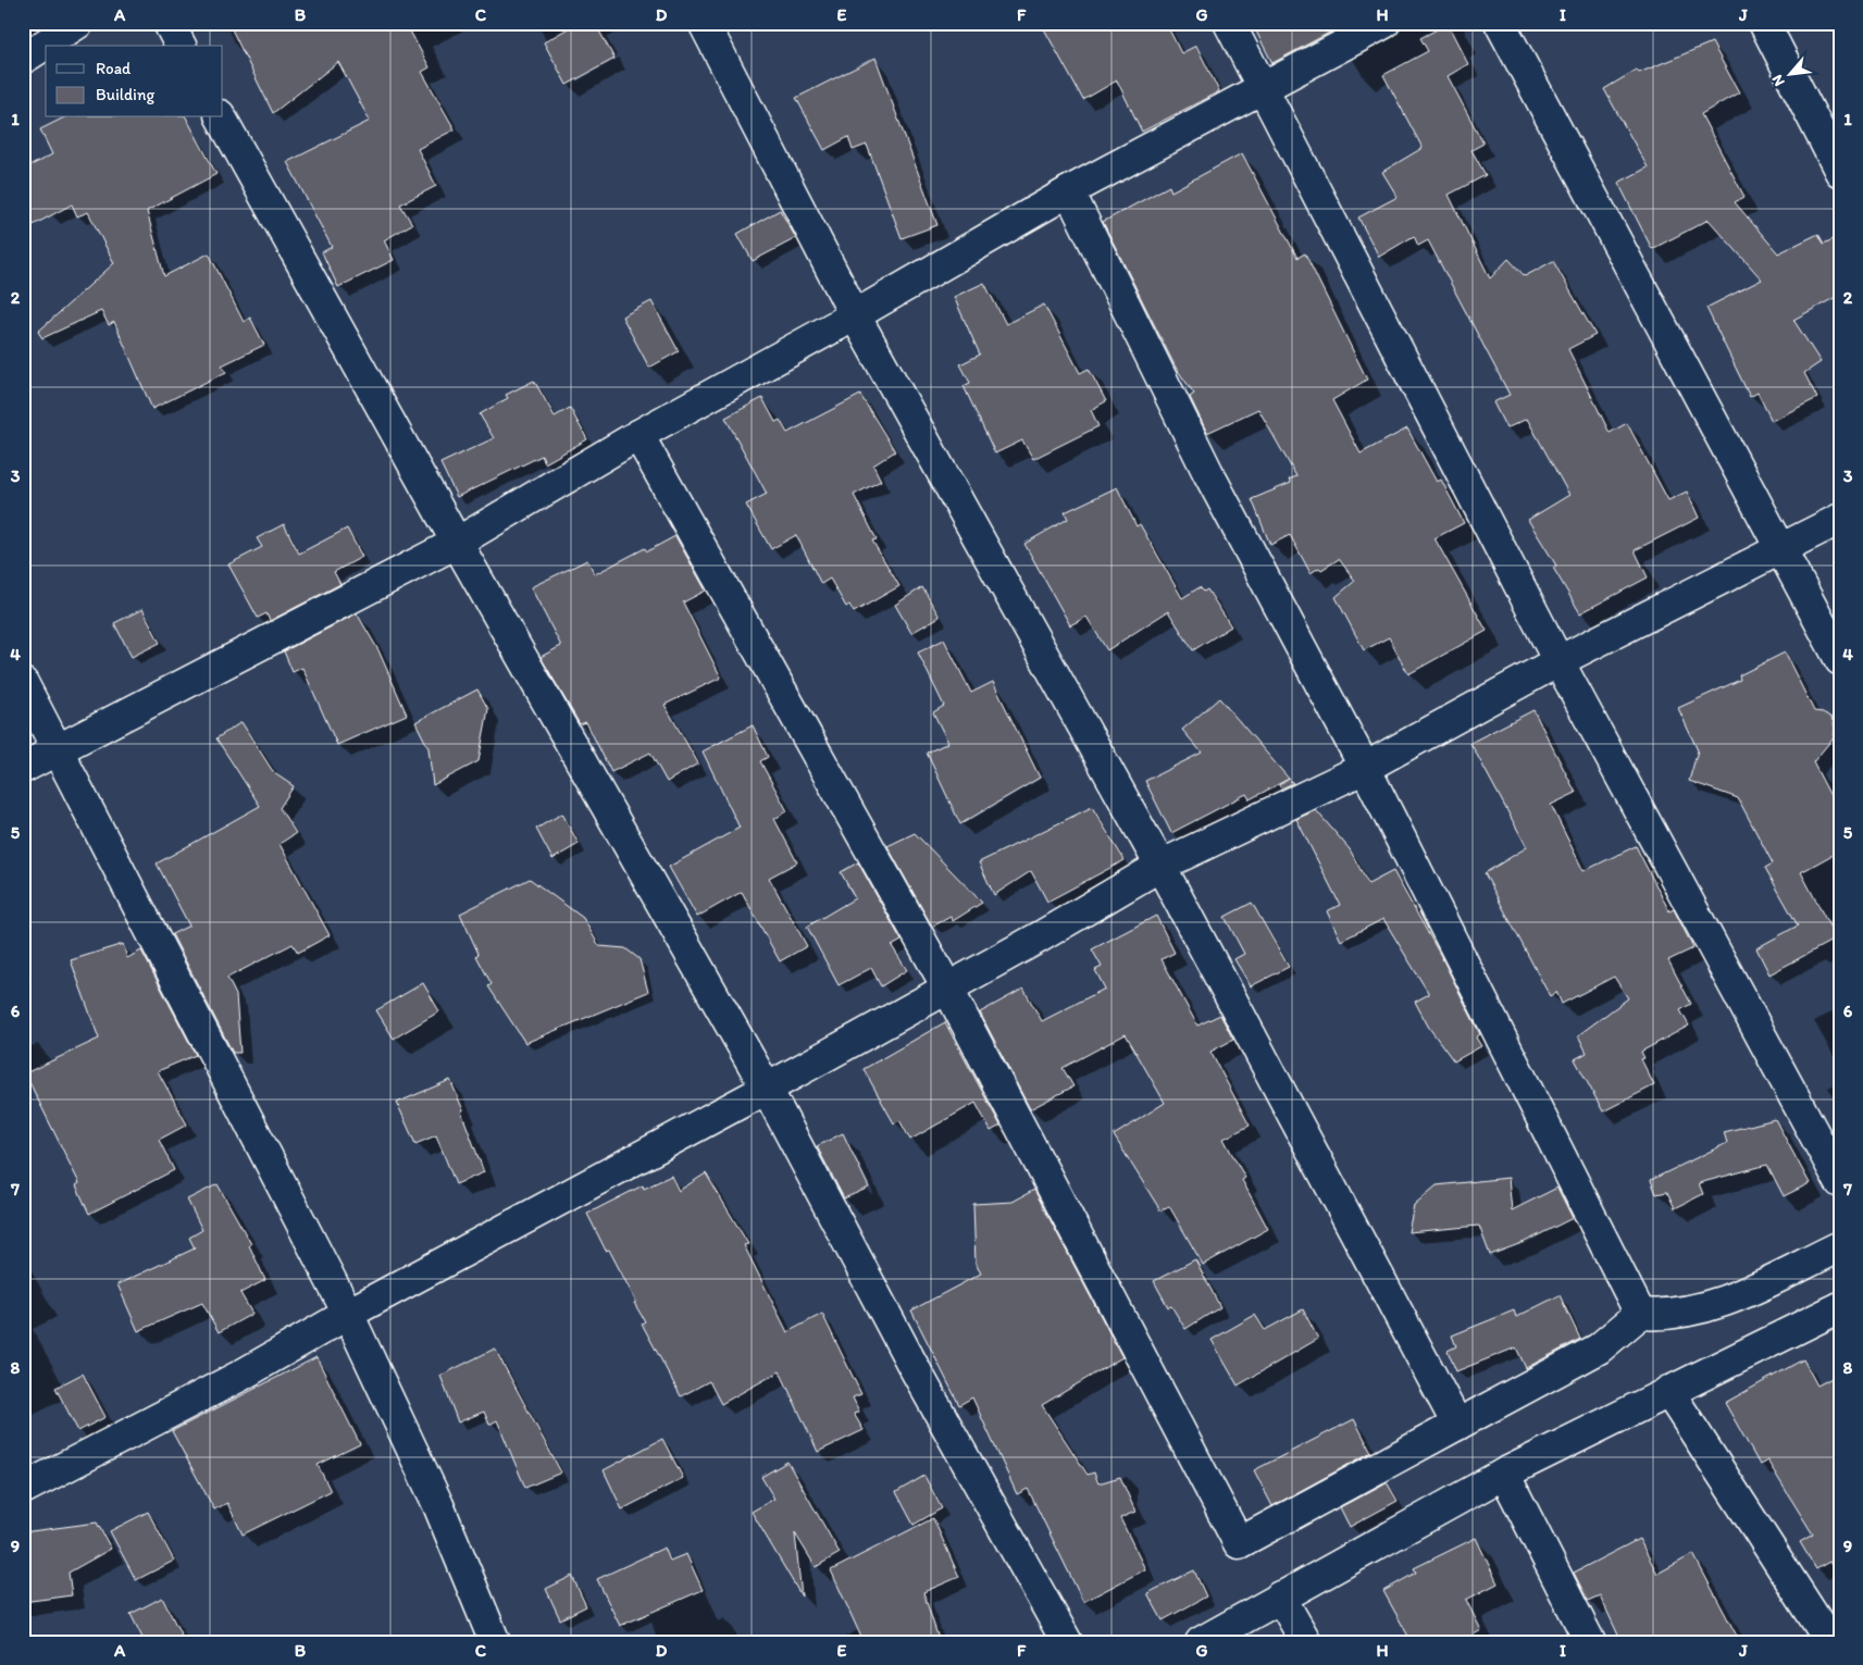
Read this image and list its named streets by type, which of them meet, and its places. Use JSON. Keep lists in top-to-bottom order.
{
  "legend": ["Road", "Building"],
  "north": "bottom left",
  "grid": {
    "columns": [
      "A",
      "B",
      "C",
      "D",
      "E",
      "F",
      "G",
      "H",
      "I",
      "J"
    ],
    "rows": [
      "1",
      "2",
      "3",
      "4",
      "5",
      "6",
      "7",
      "8",
      "9"
    ]
  }
}
